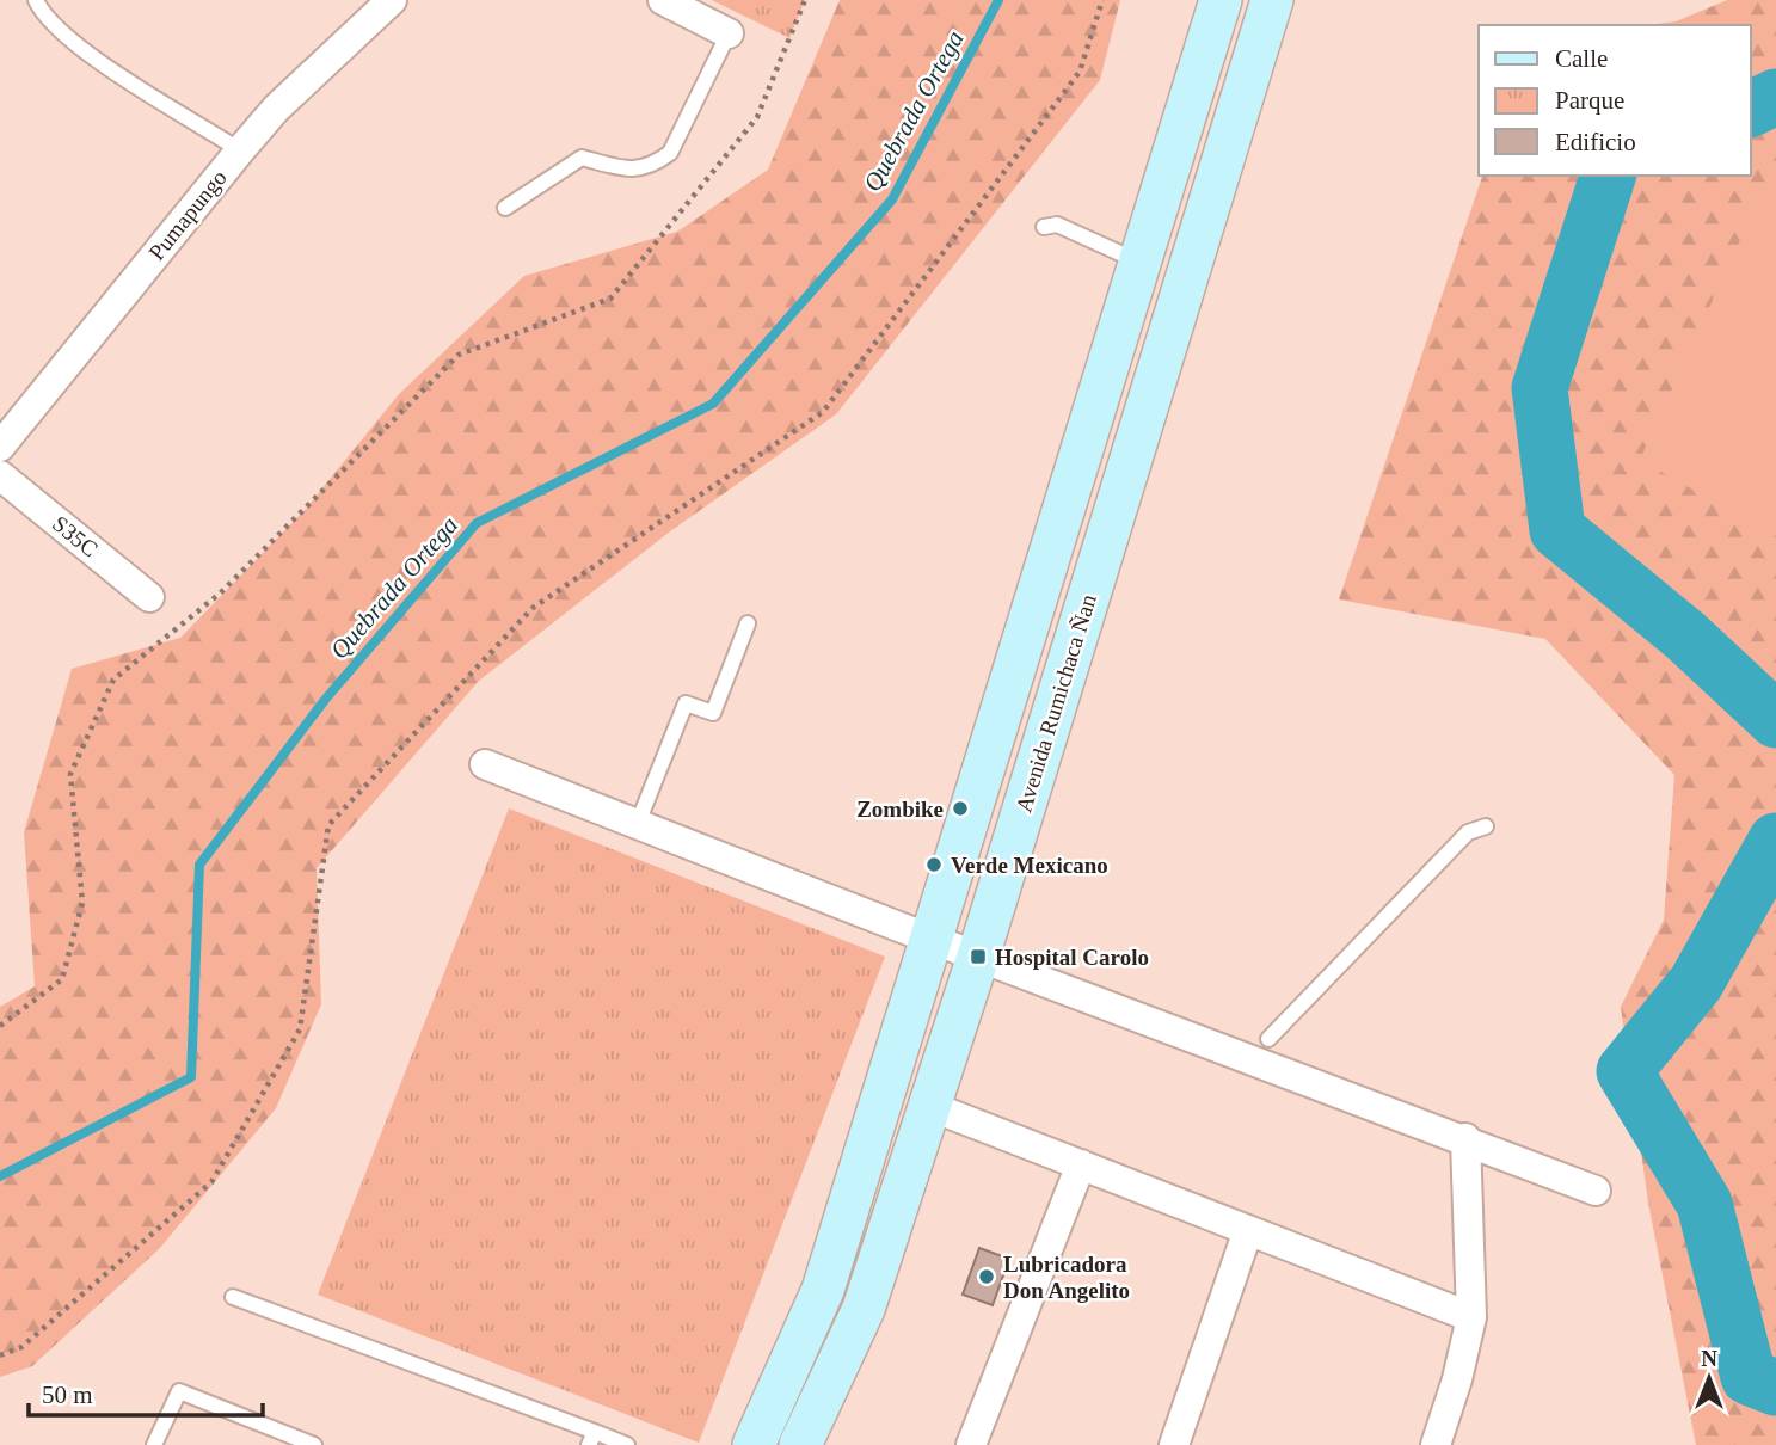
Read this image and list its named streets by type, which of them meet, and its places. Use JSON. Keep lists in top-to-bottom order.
{
  "streets": {
    "main road": ["Avenida Rumichaca Ñan"],
    "street": ["Pumapungo", "S35C"]
  },
  "water": ["Quebrada Ortega"],
  "places": {
    "other": ["Zombike", "Verde Mexicano", "Lubricadora Don Angelito"],
    "transit": ["Hospital Carolo"]
  },
  "legend": ["Calle", "Parque", "Edificio"],
  "scale_bar": "50 m",
  "north": "top"
}
